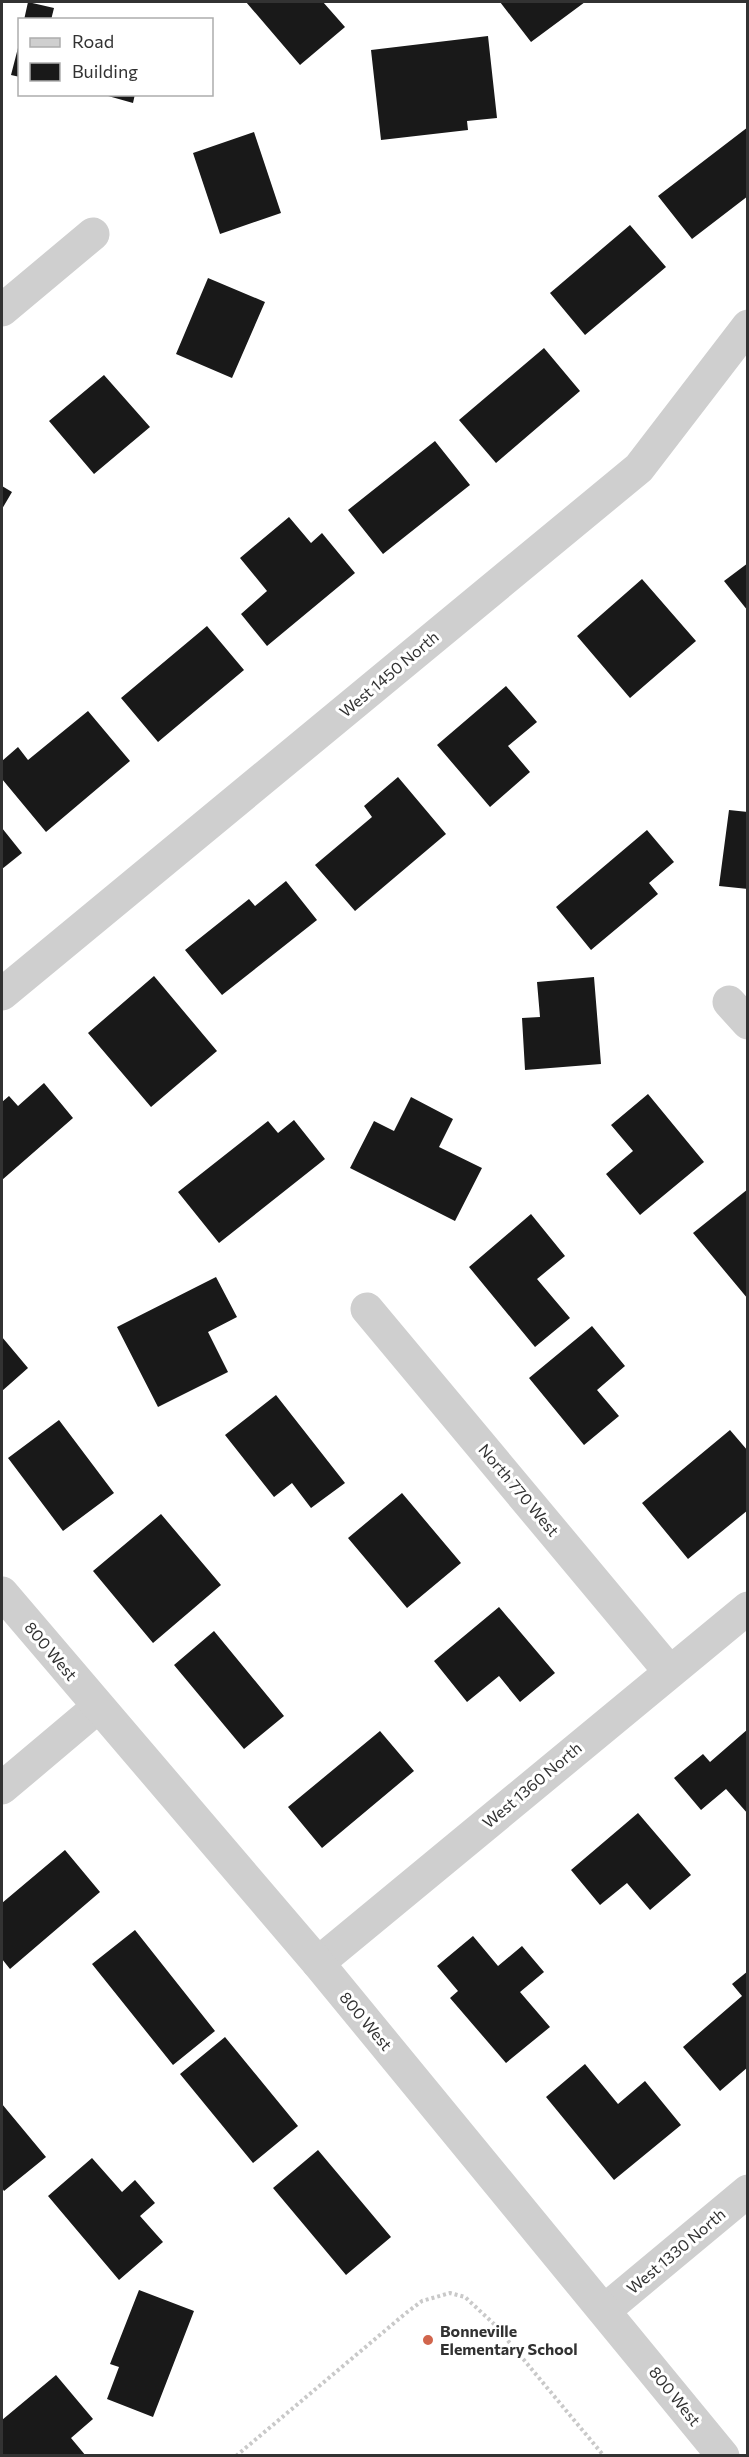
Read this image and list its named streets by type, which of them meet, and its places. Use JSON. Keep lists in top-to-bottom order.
{
  "streets": {
    "street": [
      "West 1450 North",
      "North 770 West",
      "800 West",
      "West 1360 North",
      "West 1330 North"
    ]
  },
  "crossings": [
    ["North 770 West", "West 1360 North"],
    ["800 West", "West 1360 North"],
    ["800 West", "West 1330 North"]
  ],
  "places": ["Bonneville Elementary School"],
  "legend": ["Road", "Building"]
}
